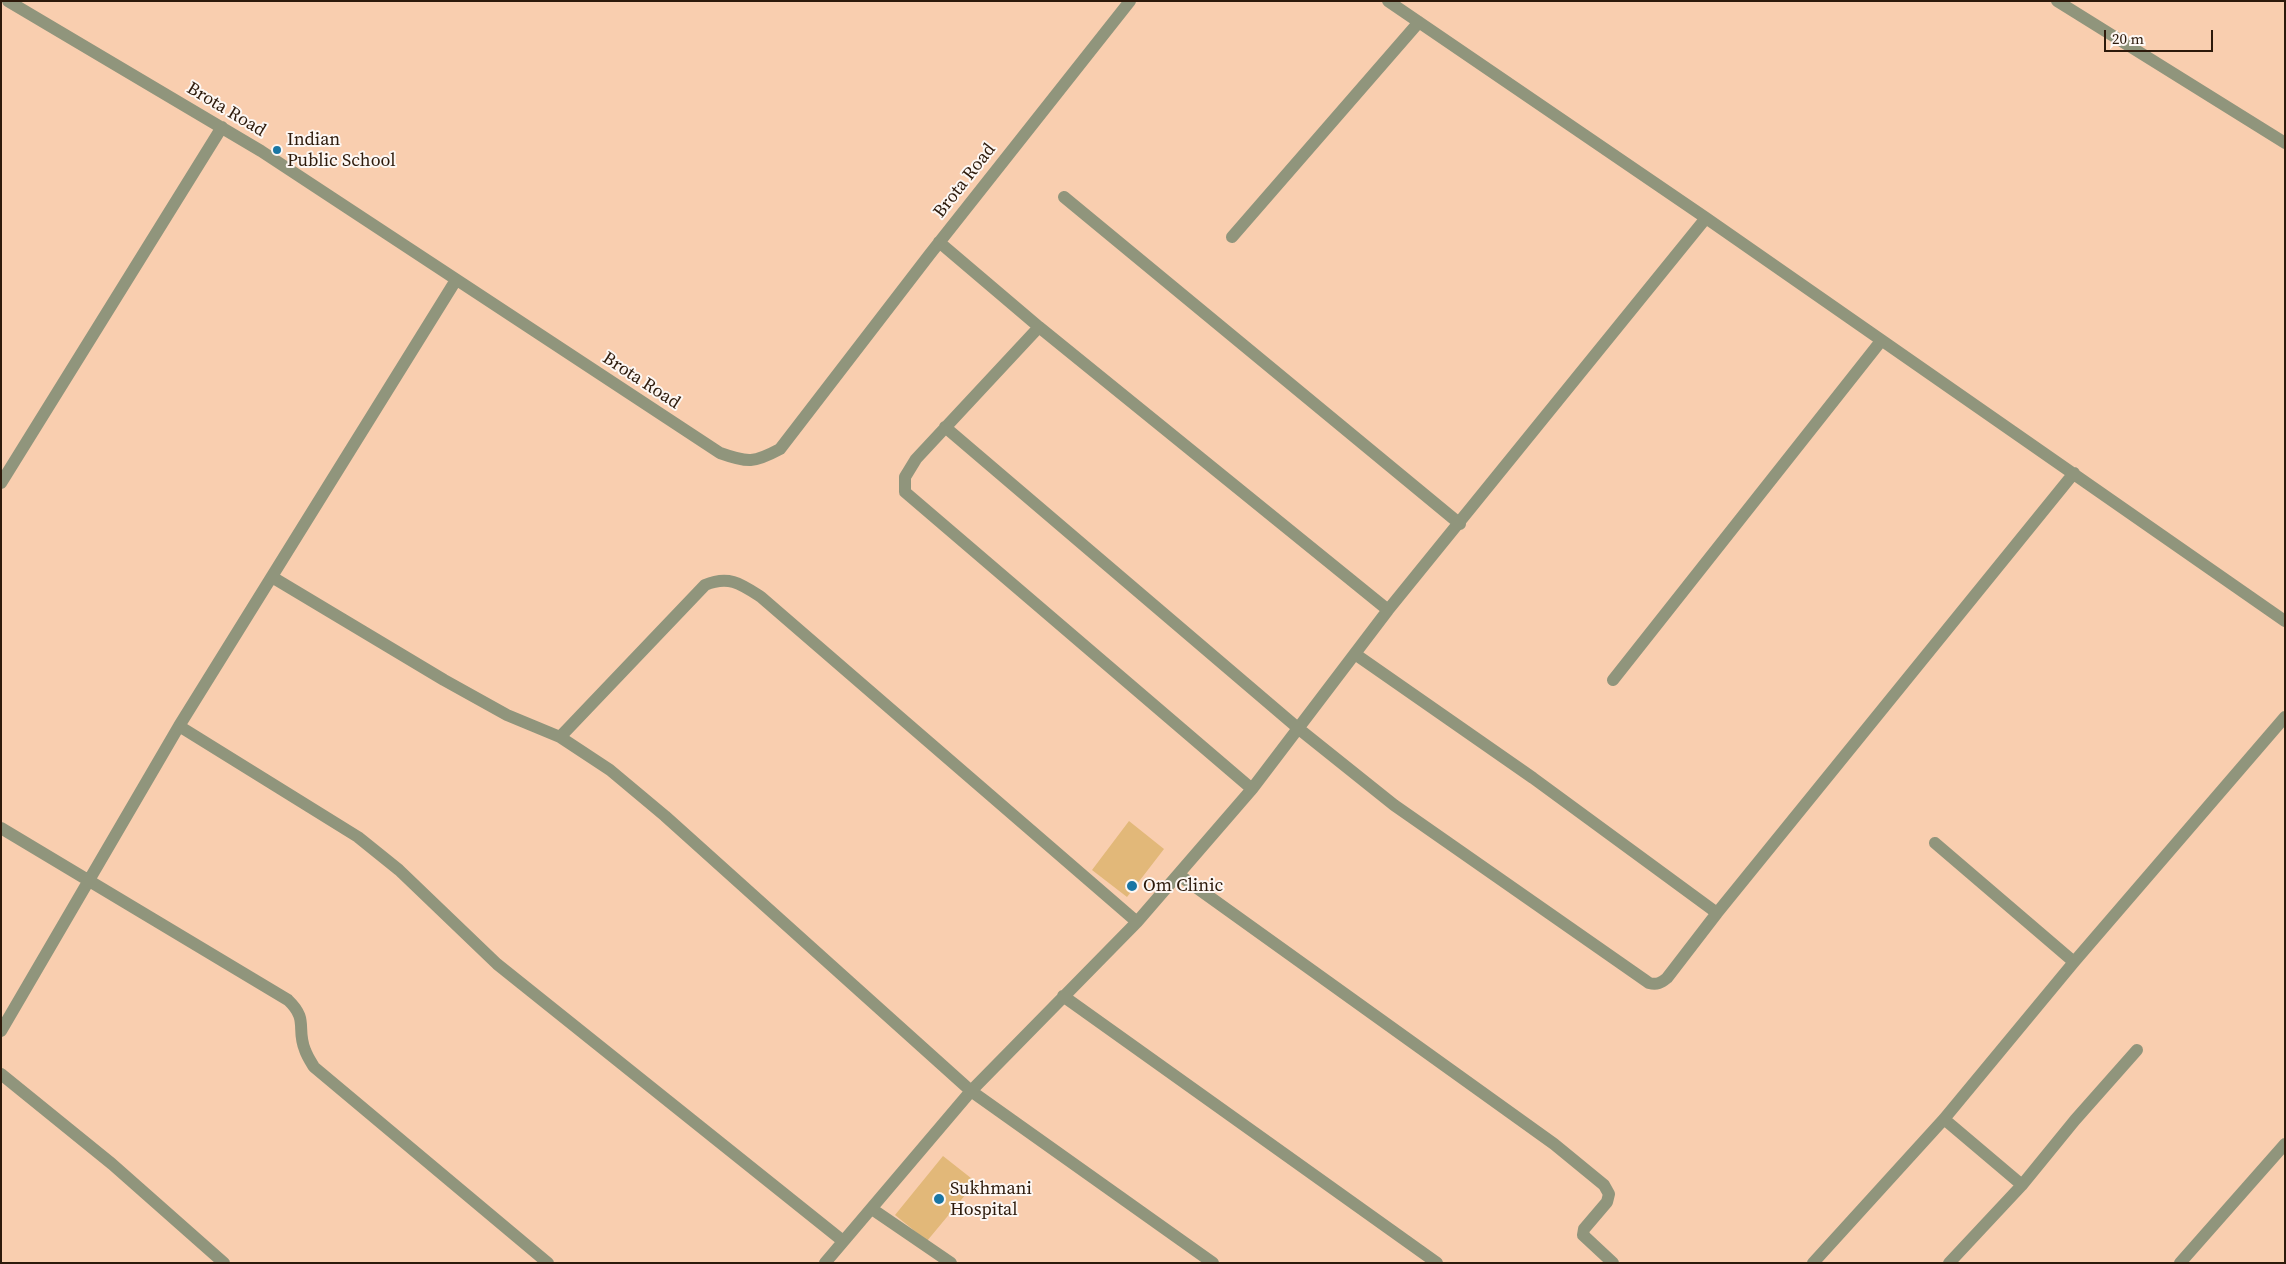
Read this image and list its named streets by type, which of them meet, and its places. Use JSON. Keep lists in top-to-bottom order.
{
  "streets": {
    "street": ["Brota Road"]
  },
  "places": ["Indian Public School", "Om Clinic", "Sukhmani Hospital"],
  "scale_bar": "20 m"
}
